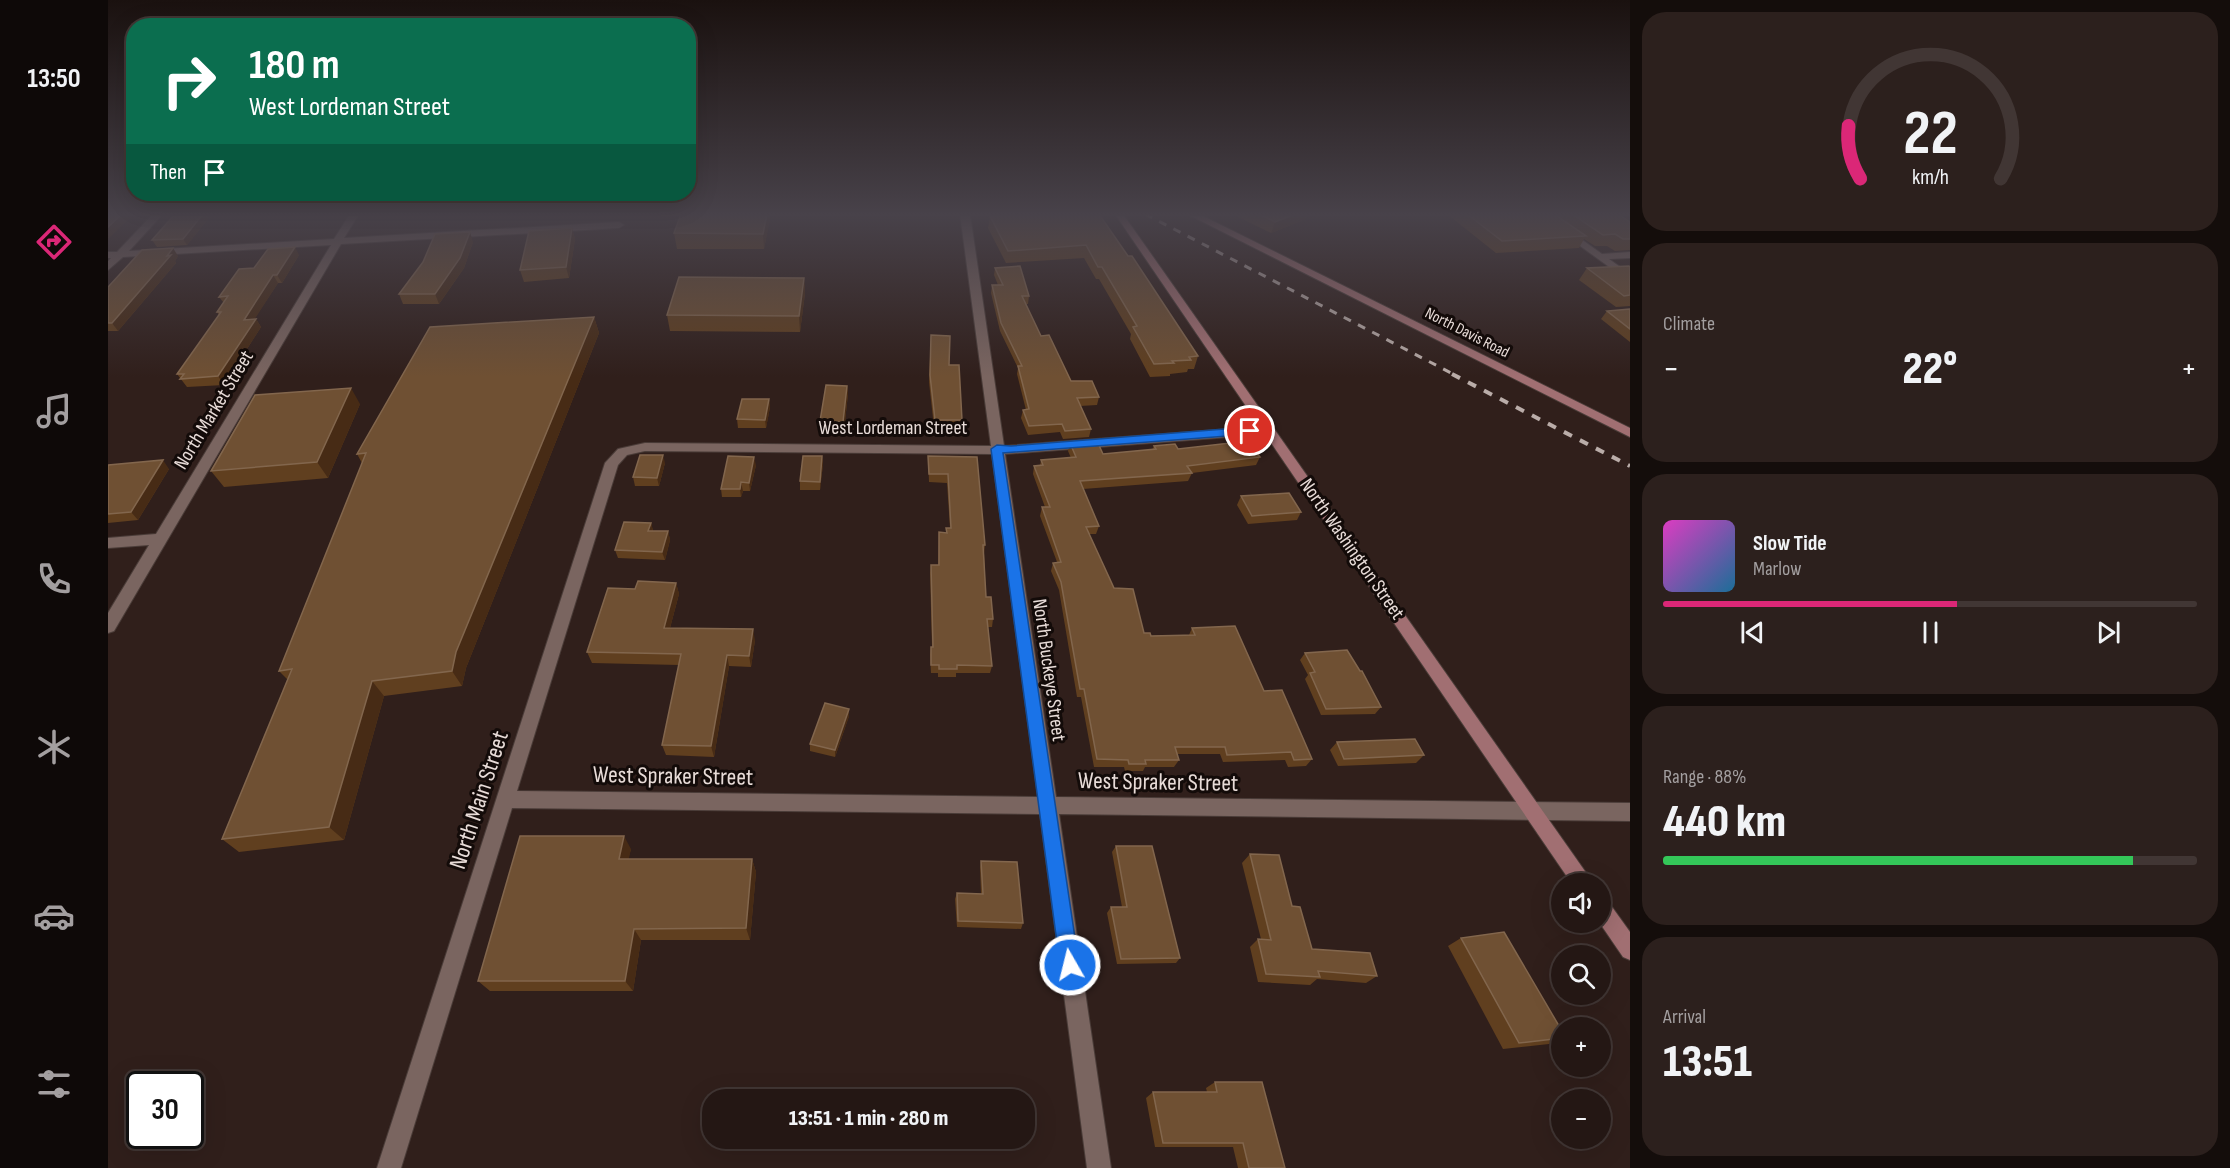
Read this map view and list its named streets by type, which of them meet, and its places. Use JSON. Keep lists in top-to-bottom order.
{
  "streets": {
    "main road": ["North Davis Road", "North Washington Street"],
    "street": [
      "North Market Street",
      "West Lordeman Street",
      "North Buckeye Street",
      "West Spraker Street",
      "North Main Street"
    ]
  },
  "crossings": [
    ["West Lordeman Street", "North Washington Street"],
    ["West Lordeman Street", "North Buckeye Street"],
    ["West Lordeman Street", "North Main Street"],
    ["North Washington Street", "West Spraker Street"],
    ["North Buckeye Street", "West Spraker Street"],
    ["West Spraker Street", "North Main Street"]
  ],
  "page": {
    "tabs": "13:50",
    "turn": ["180 m", "West Lordeman Street"],
    "then": "Then",
    "tile": [
      "Climate",
      ["Range · 88%", "440 km"],
      ["Arrival", "13:51"]
    ],
    "heat": ["−", "22°", "+"],
    "song": ["Slow Tide", "Marlow"],
    "map_buttons": ["+", "−"],
    "limit": "30",
    "trip": "13:51 · 1 min · 280 m",
    "gauge": ["22", "km/h"]
  }
}
